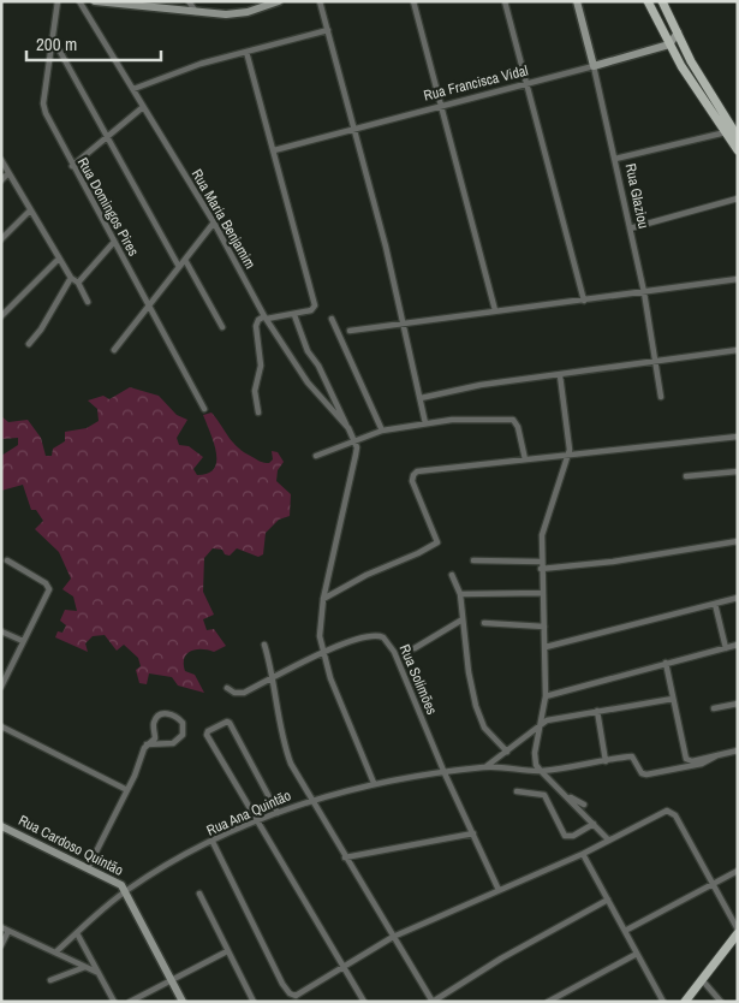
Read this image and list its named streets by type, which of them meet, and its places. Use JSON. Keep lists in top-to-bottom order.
{
  "streets": {
    "main road": ["Rua Francisca Vidal", "Rua Glaziou", "Rua Cardoso Quintão"],
    "street": [
      "Rua Domingos Pires",
      "Rua Maria Benjamim",
      "Rua Solimões",
      "Rua Ana Quintão"
    ]
  },
  "crossings": [
    ["Rua Francisca Vidal", "Rua Glaziou"],
    ["Rua Solimões", "Rua Ana Quintão"],
    ["Rua Ana Quintão", "Rua Cardoso Quintão"]
  ],
  "scale_bar": "200 m"
}
